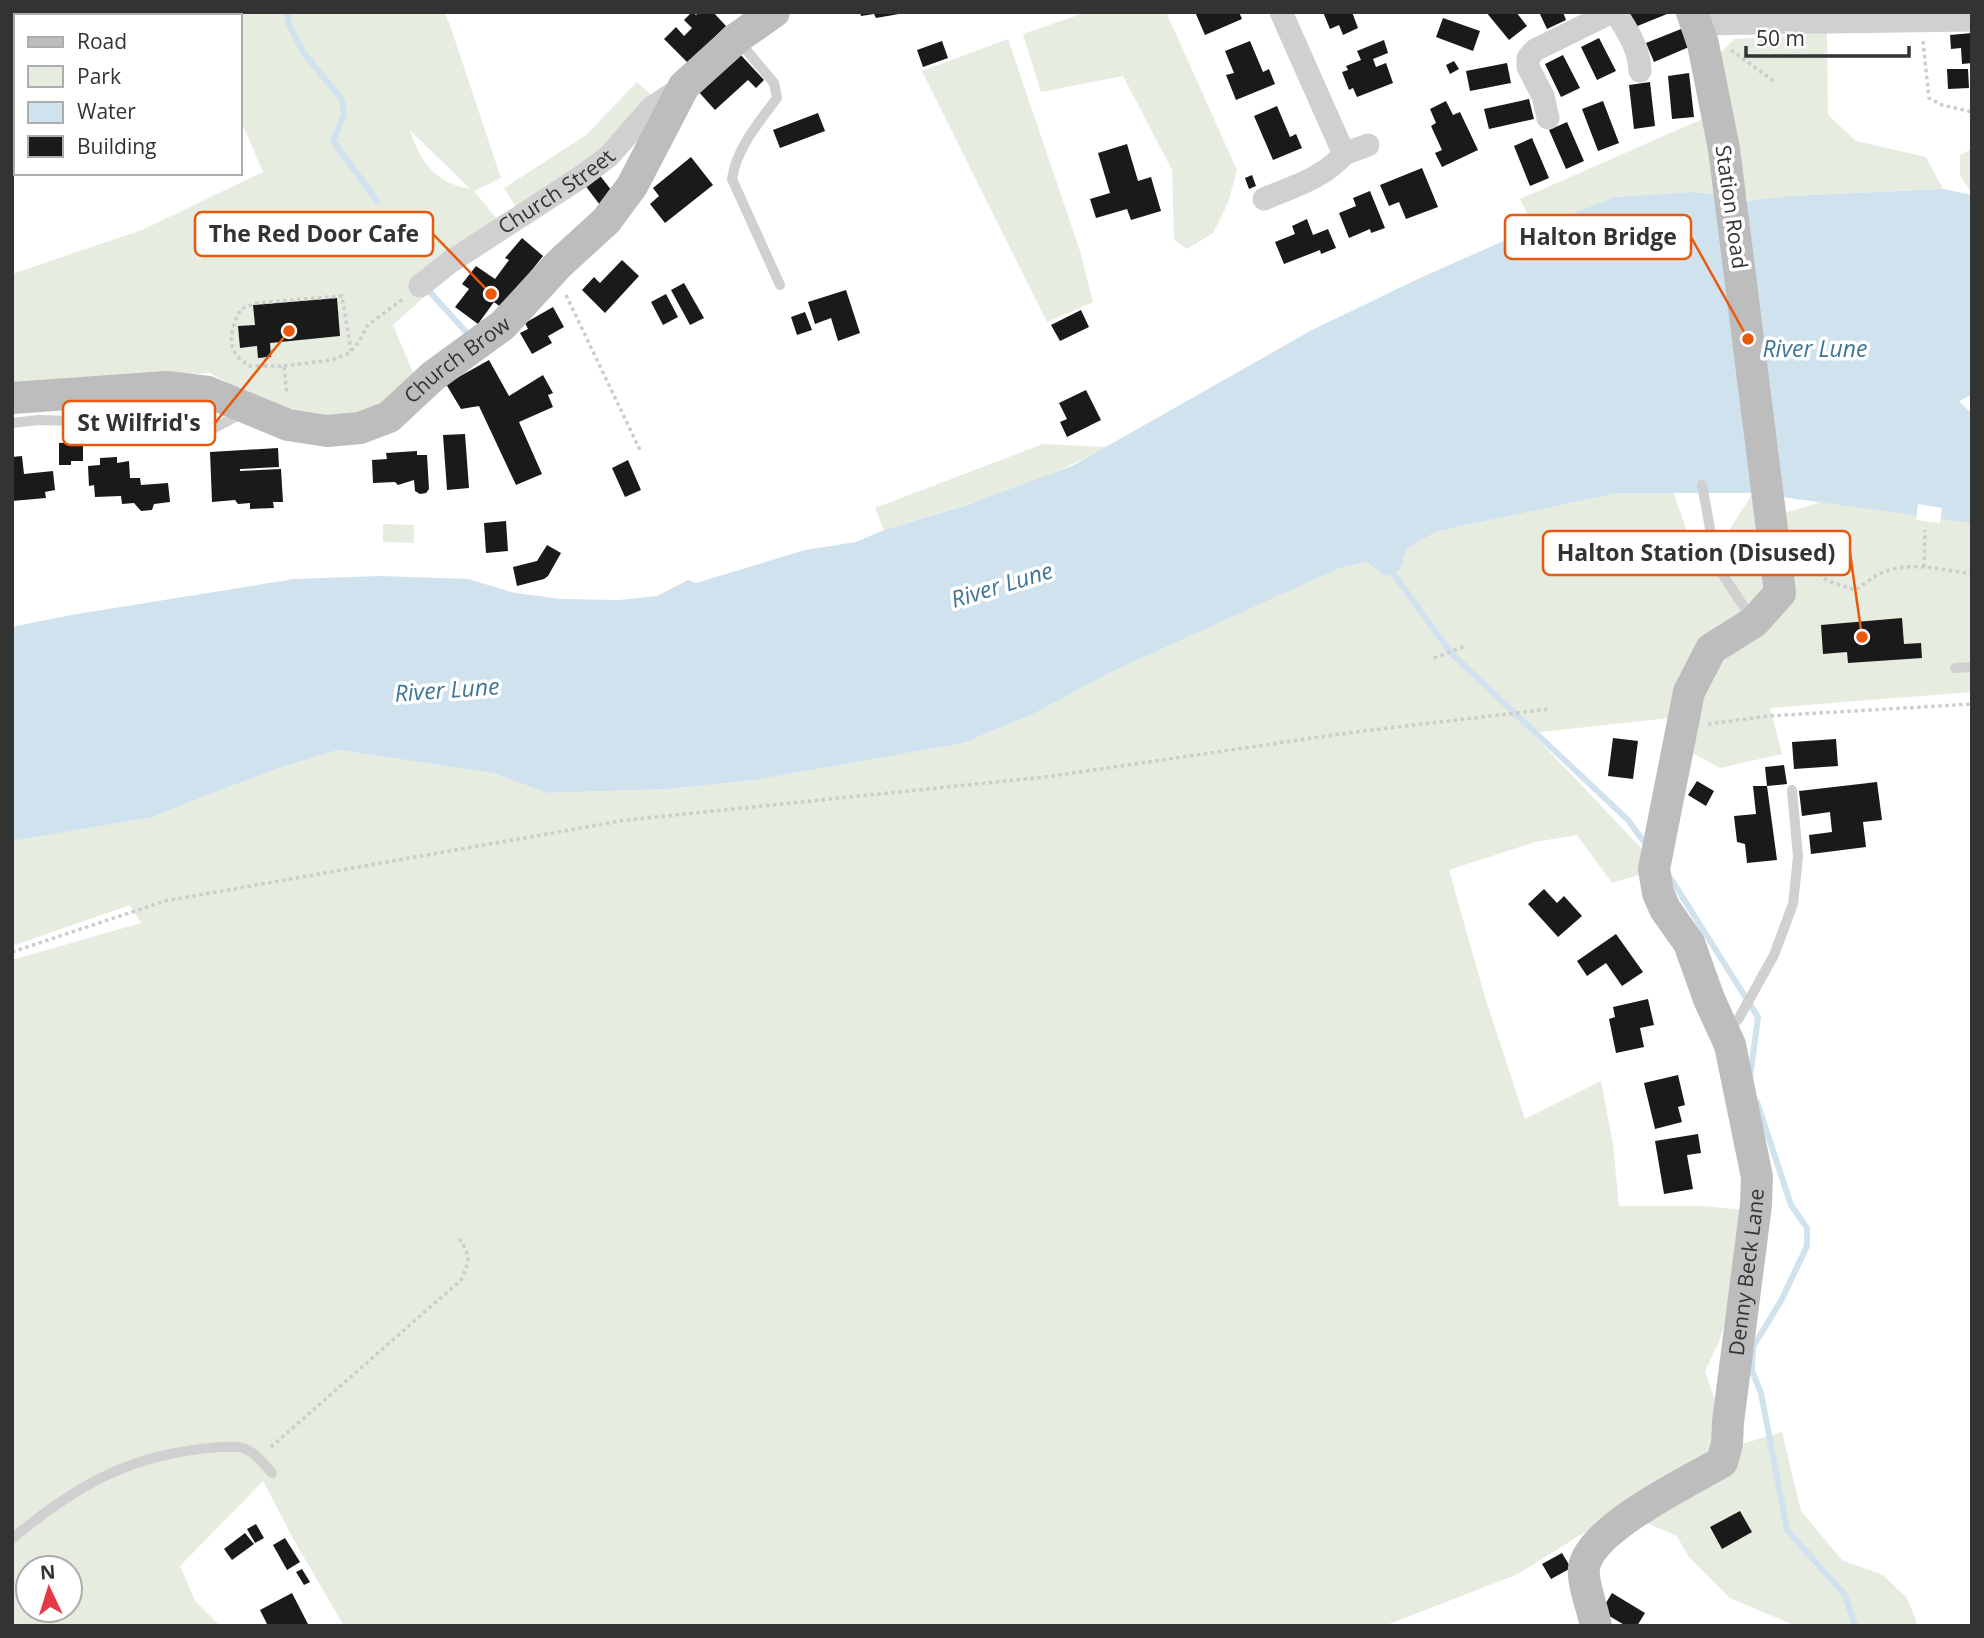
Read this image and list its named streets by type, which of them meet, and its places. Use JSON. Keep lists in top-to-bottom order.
{
  "streets": {
    "street": [
      "Church Street",
      "Station Road",
      "Church Brow",
      "Denny Beck Lane"
    ]
  },
  "crossings": [
    ["Church Street", "Church Brow"],
    ["Station Road", "Denny Beck Lane"]
  ],
  "water": ["River Lune"],
  "places": [
    "The Red Door Cafe",
    "St Wilfrid's",
    "Halton Bridge",
    "Halton Station (Disused)"
  ],
  "legend": [
    "Road",
    "Park",
    "Water",
    "Building"
  ],
  "scale_bar": "50 m",
  "north": "top"
}
